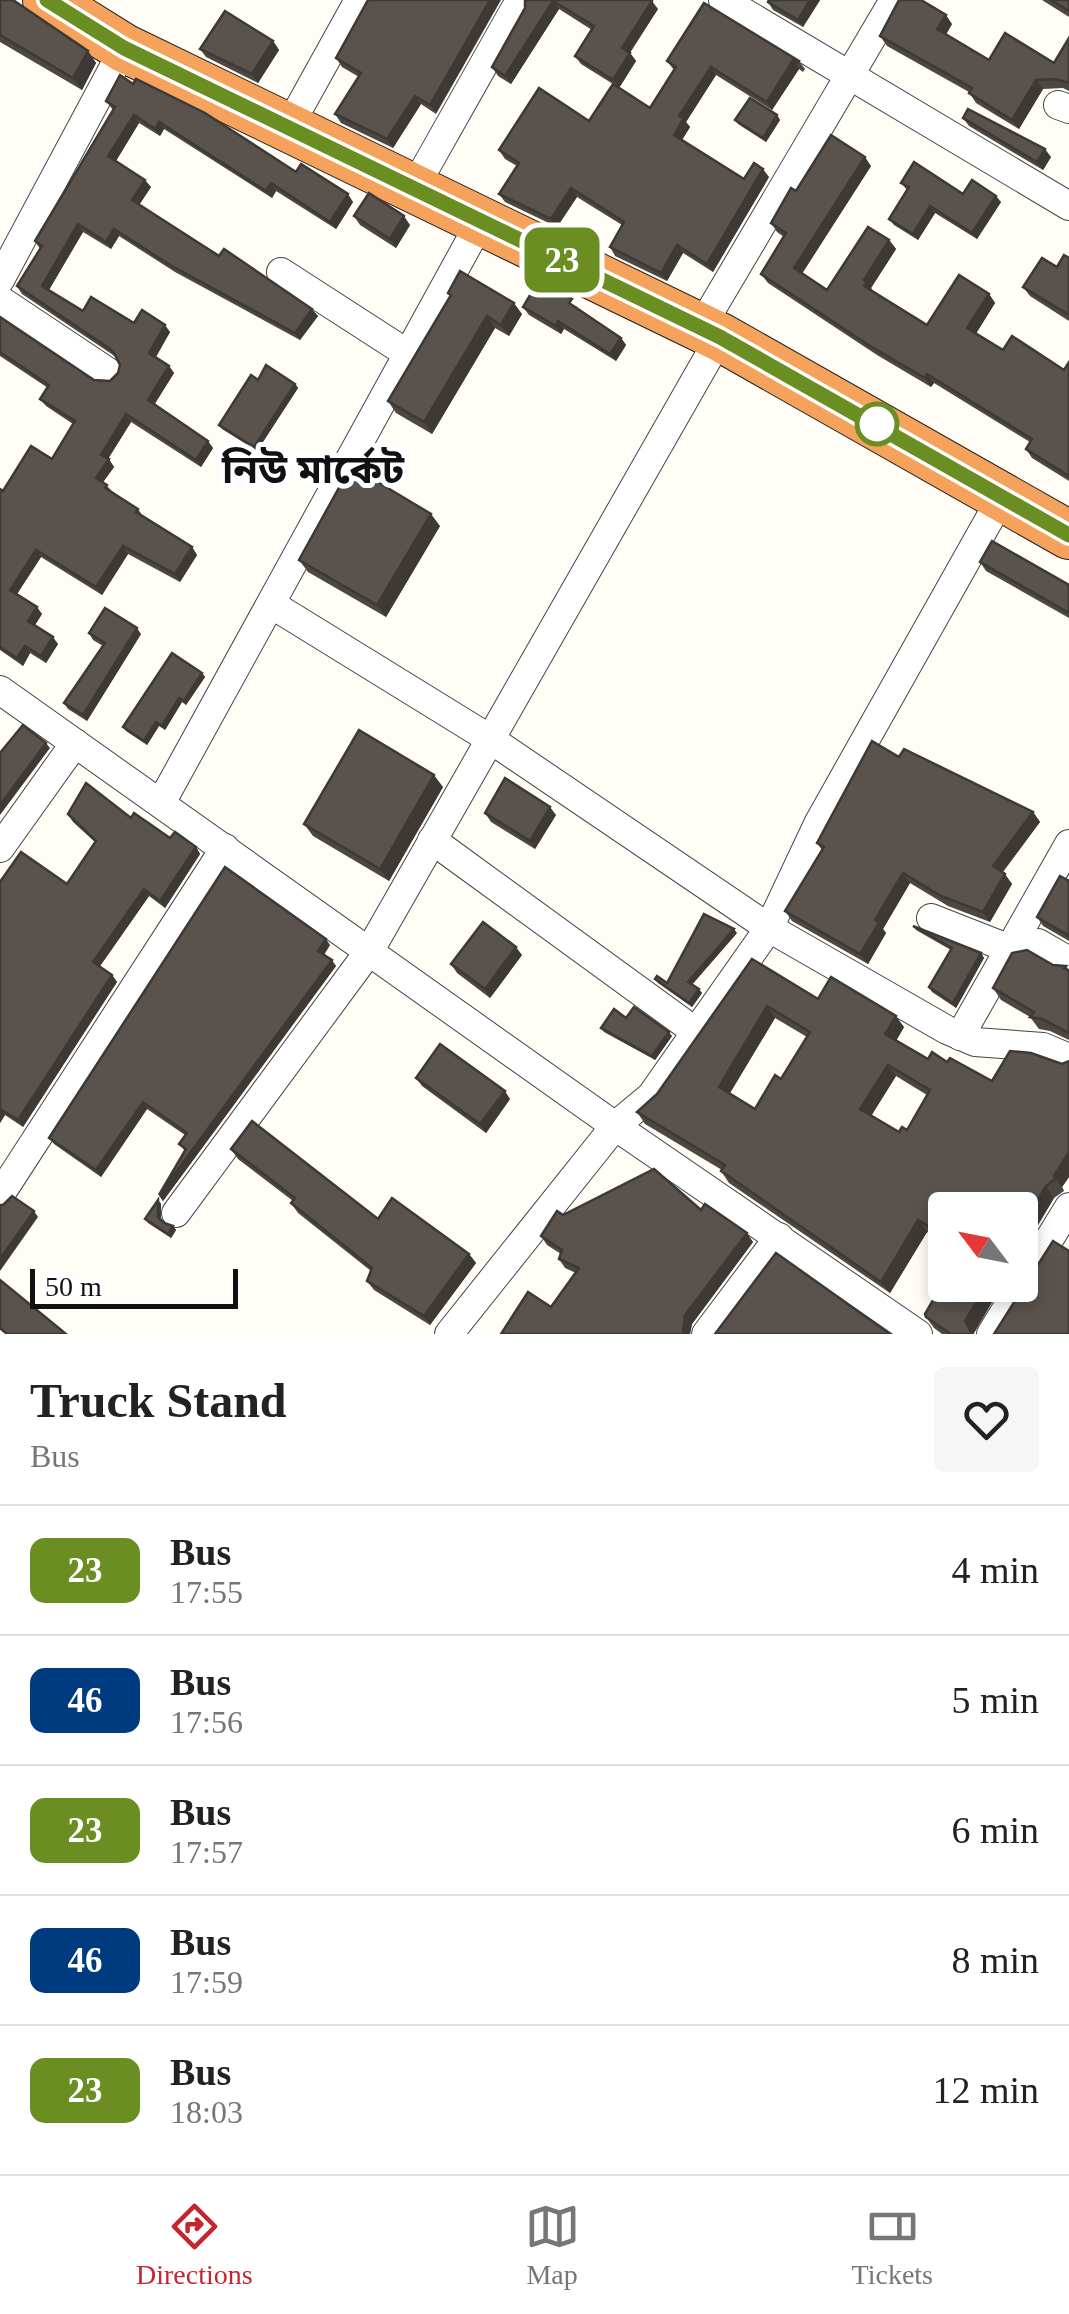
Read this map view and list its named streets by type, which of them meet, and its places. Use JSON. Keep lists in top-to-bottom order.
{
  "districts": ["নিউ মার্কেট"],
  "lines": ["bus line 23"],
  "scale_bar": "50 m",
  "north": "top left",
  "page": {
    "on_map": "23",
    "scale": "50 m",
    "heading": ["Truck Stand", "Bus"],
    "list": [
      {
        "mark": "23",
        "name": "Bus",
        "note": "17:55",
        "value": "4 min"
      },
      {
        "mark": "46",
        "name": "Bus",
        "note": "17:56",
        "value": "5 min"
      },
      {
        "mark": "23",
        "name": "Bus",
        "note": "17:57",
        "value": "6 min"
      },
      {
        "mark": "46",
        "name": "Bus",
        "note": "17:59",
        "value": "8 min"
      },
      {
        "mark": "23",
        "name": "Bus",
        "note": "18:03",
        "value": "12 min"
      }
    ],
    "tabs": ["Directions", "Map", "Tickets"]
  }
}
